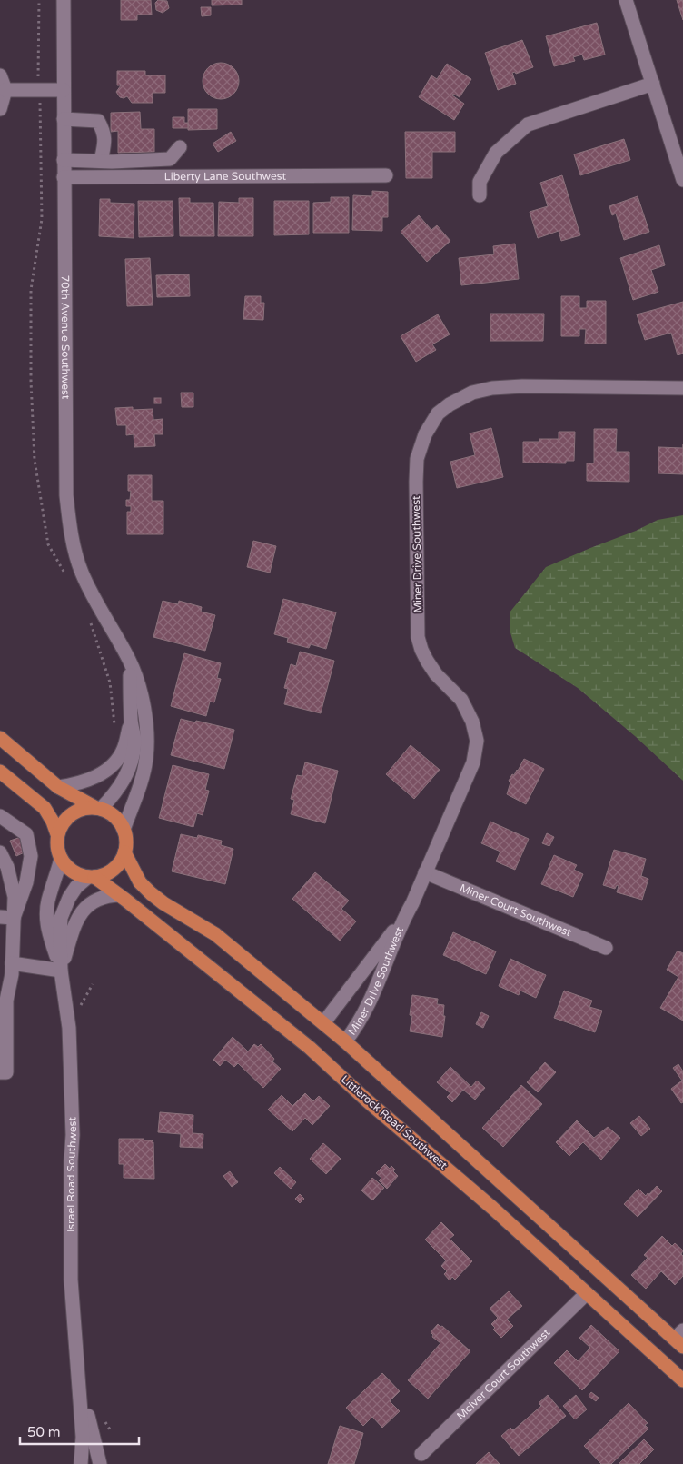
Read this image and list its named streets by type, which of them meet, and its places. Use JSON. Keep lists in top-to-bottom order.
{
  "streets": {
    "main road": ["Littlerock Road Southwest"],
    "street": [
      "Liberty Lane Southwest",
      "70th Avenue Southwest",
      "Miner Drive Southwest",
      "Miner Court Southwest",
      "Israel Road Southwest",
      "McIver Court Southwest"
    ]
  },
  "crossings": [
    ["Liberty Lane Southwest", "70th Avenue Southwest"],
    ["70th Avenue Southwest", "Littlerock Road Southwest"],
    ["70th Avenue Southwest", "Israel Road Southwest"],
    ["Miner Drive Southwest", "Miner Court Southwest"],
    ["Littlerock Road Southwest", "Israel Road Southwest"],
    ["Littlerock Road Southwest", "McIver Court Southwest"]
  ],
  "scale_bar": "50 m"
}
